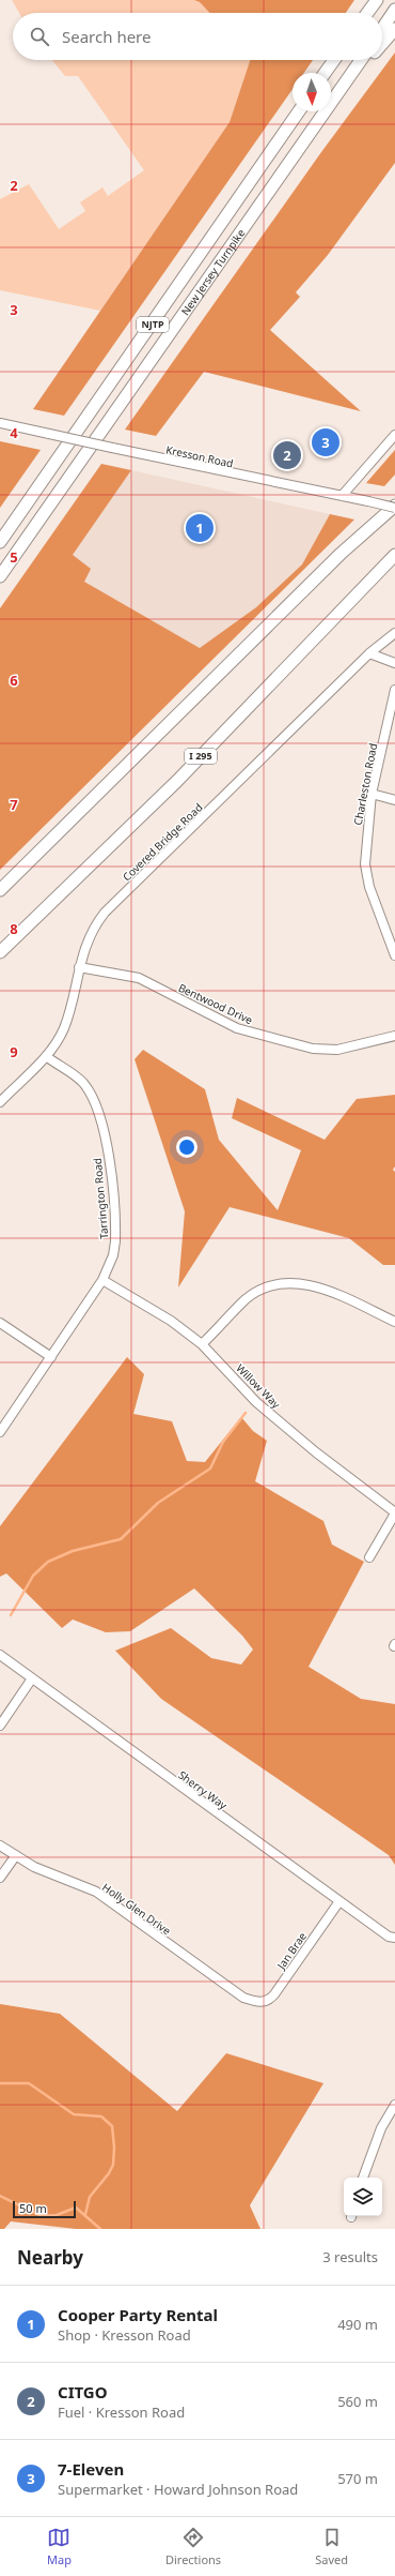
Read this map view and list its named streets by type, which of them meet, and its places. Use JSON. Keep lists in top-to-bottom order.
{
  "streets": {
    "highway": ["New Jersey Turnpike", "NJTP", "I 295"],
    "street": [
      "Kresson Road",
      "Charleston Road",
      "Covered Bridge Road",
      "Bentwood Drive",
      "Tarrington Road",
      "Willow Way",
      "Sherry Way",
      "Holly Glen Drive",
      "Jan Brae"
    ]
  },
  "crossings": [
    ["Covered Bridge Road", "Bentwood Drive"],
    ["Covered Bridge Road", "Tarrington Road"],
    ["Tarrington Road", "Willow Way"],
    ["Sherry Way", "Jan Brae"],
    ["Holly Glen Drive", "Jan Brae"]
  ],
  "scale_bar": "50 m",
  "north": "bottom",
  "page": {
    "search": "Search here",
    "pins": ["3", "2", "1"],
    "scale": "50 m",
    "heading": ["Nearby", "3 results"],
    "list": [
      {
        "mark": "1",
        "name": "Cooper Party Rental",
        "note": "Shop · Kresson Road",
        "value": "490 m"
      },
      {
        "mark": "2",
        "name": "CITGO",
        "note": "Fuel · Kresson Road",
        "value": "560 m"
      },
      {
        "mark": "3",
        "name": "7-Eleven",
        "note": "Supermarket · Howard Johnson Road",
        "value": "570 m"
      }
    ],
    "nav": ["Map", "Directions", "Saved"]
  },
  "grid": {
    "rows": [
      "2",
      "3",
      "4",
      "5",
      "6",
      "7",
      "8",
      "9"
    ]
  }
}
